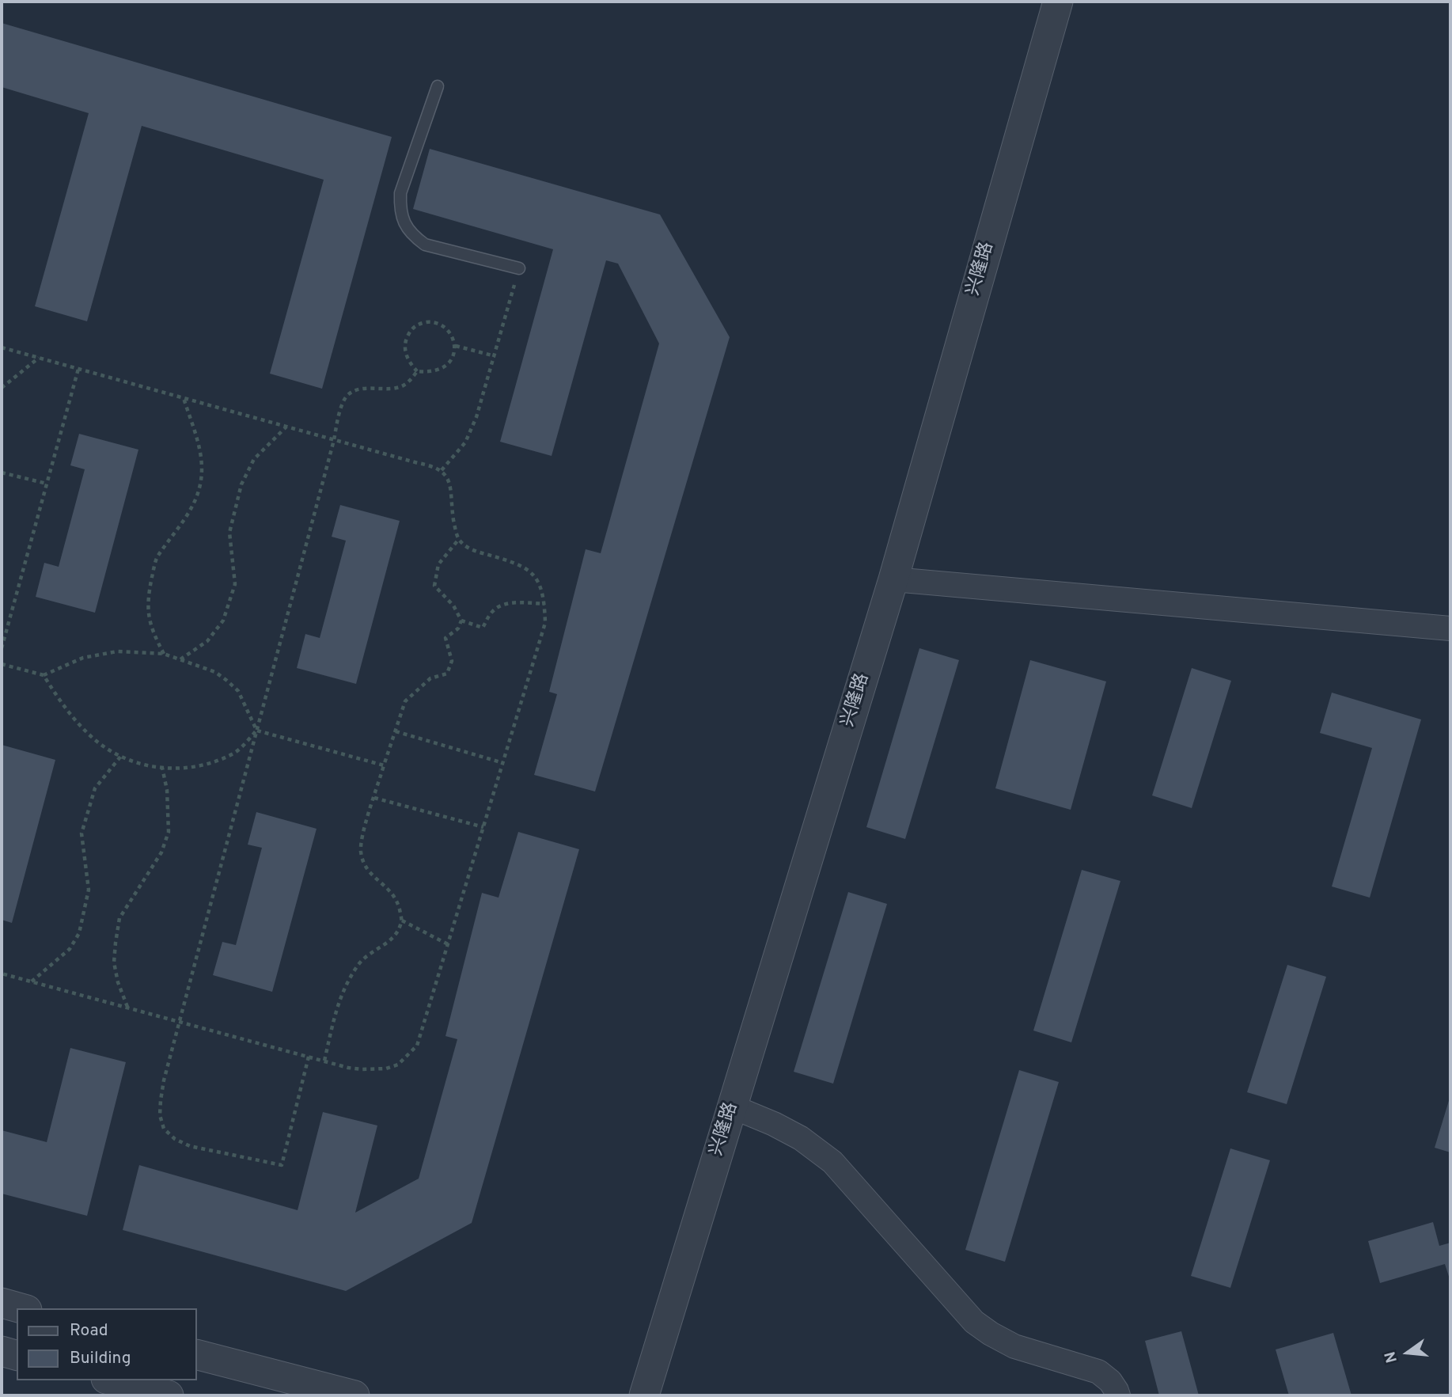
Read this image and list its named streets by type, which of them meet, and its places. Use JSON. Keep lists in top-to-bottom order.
{
  "streets": {
    "street": ["兴隆路"]
  },
  "legend": ["Road", "Building"],
  "north": "left"
}
